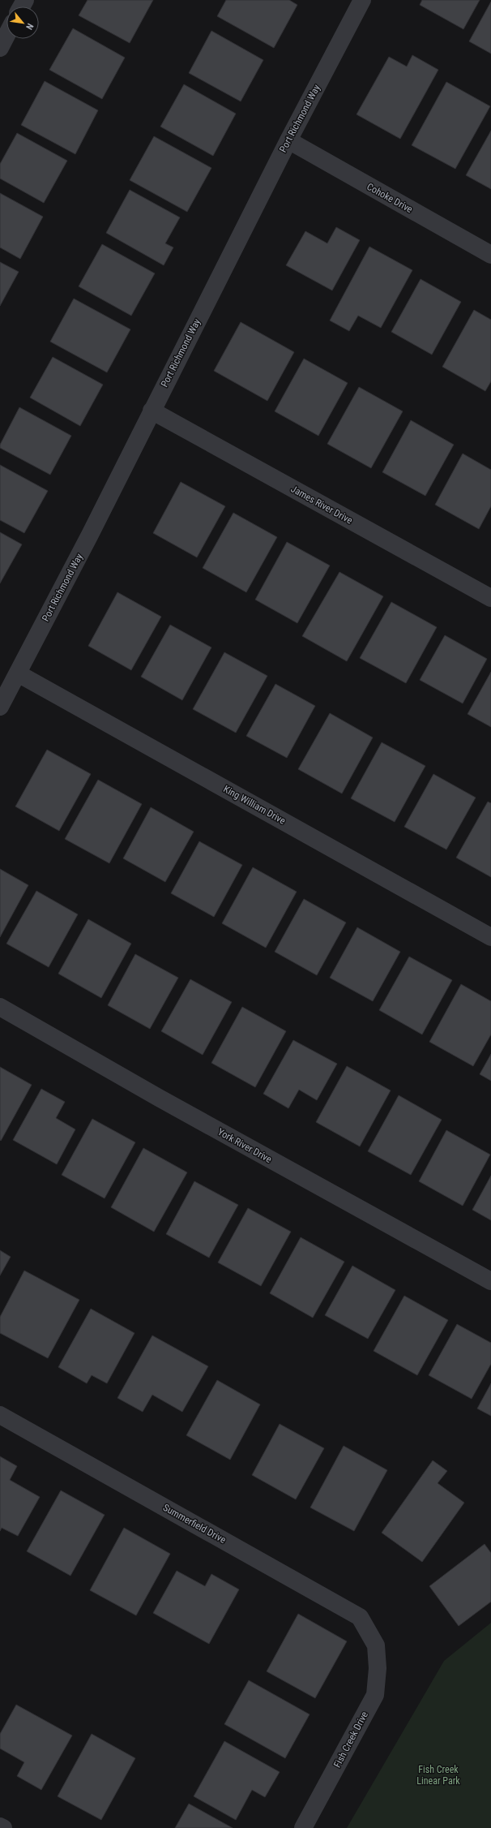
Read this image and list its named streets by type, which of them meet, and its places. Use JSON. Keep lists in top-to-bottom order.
{
  "streets": {
    "street": [
      "Port Richmond Way",
      "Cohoke Drive",
      "James River Drive",
      "King William Drive",
      "York River Drive",
      "Summerfield Drive",
      "Fish Creek Drive"
    ]
  },
  "crossings": [
    ["Port Richmond Way", "Cohoke Drive"],
    ["Port Richmond Way", "James River Drive"],
    ["Port Richmond Way", "King William Drive"],
    ["Summerfield Drive", "Fish Creek Drive"]
  ],
  "parks": ["Fish Creek Linear Park"],
  "north": "bottom right"
}
